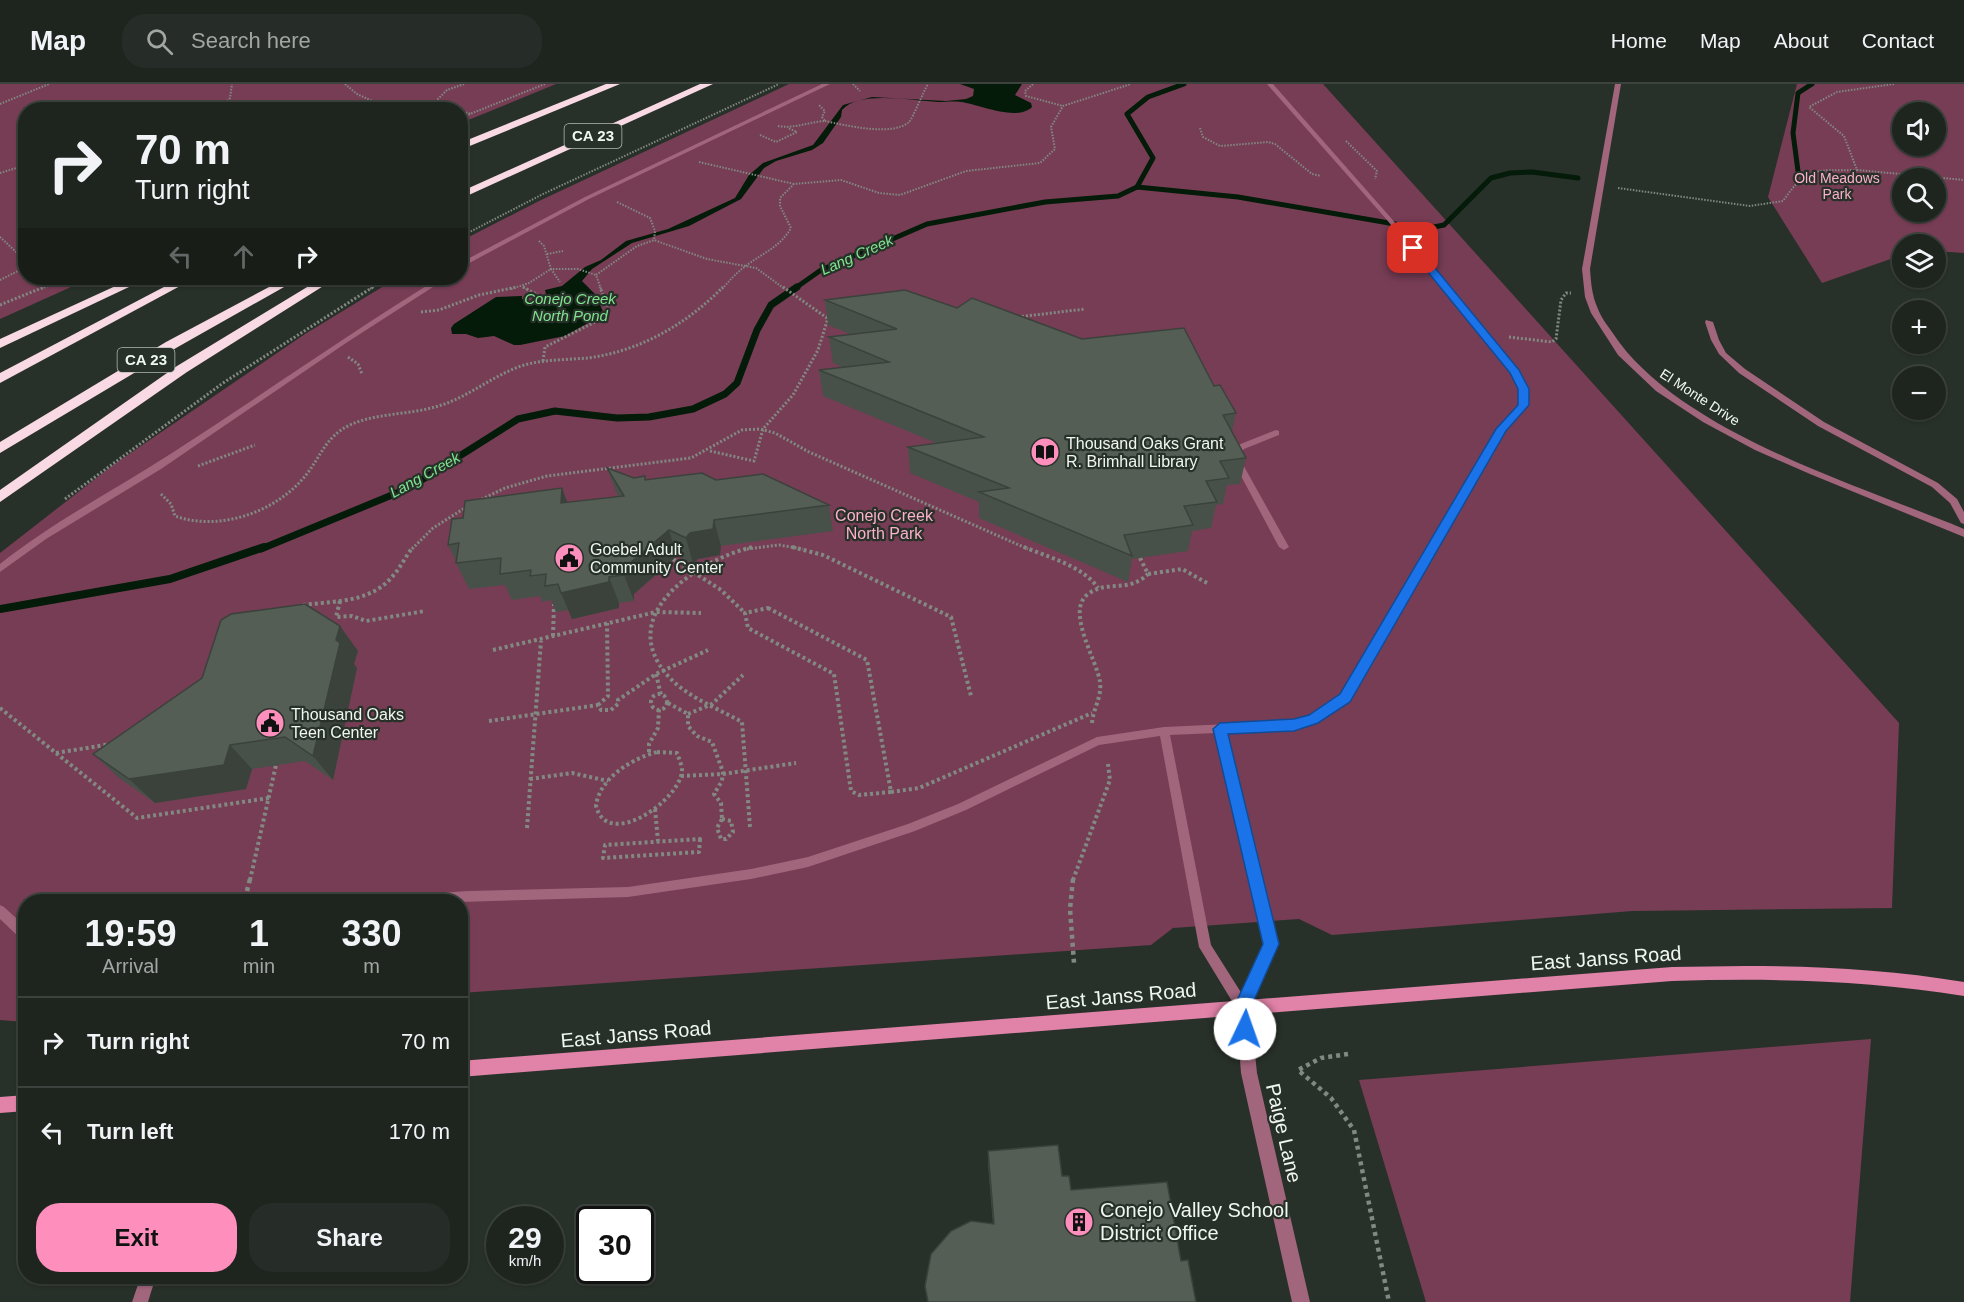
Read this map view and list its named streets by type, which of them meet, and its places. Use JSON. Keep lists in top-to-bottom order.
{
  "streets": {
    "highway": ["CA 23"],
    "main road": ["East Janss Road"],
    "street": ["El Monte Drive", "Paige Lane"]
  },
  "crossings": [
    ["East Janss Road", "Paige Lane"]
  ],
  "water": ["Lang Creek", "Conejo Creek North Pond"],
  "parks": ["Old Meadows Park", "Conejo Creek North Park"],
  "places": {
    "library": ["Thousand Oaks Grant R. Brimhall Library"],
    "public building": ["Goebel Adult Community Center", "Thousand Oaks Teen Center"],
    "building": ["Conejo Valley School District Office"]
  },
  "page": {
    "header": "Map",
    "search": "Search here",
    "nav": [
      "Home",
      "Map",
      "About",
      "Contact"
    ],
    "map_buttons": ["+", "−"],
    "turn": ["70 m", "Turn right"],
    "eta": [
      "19:59",
      "Arrival",
      "1",
      "min",
      "330",
      "m"
    ],
    "list": [
      {
        "name": "Turn right",
        "value": "70 m"
      },
      {
        "name": "Turn left",
        "value": "170 m"
      }
    ],
    "buttons": ["Exit", "Share"],
    "speed": "29 km/h",
    "limit": "30"
  }
}
